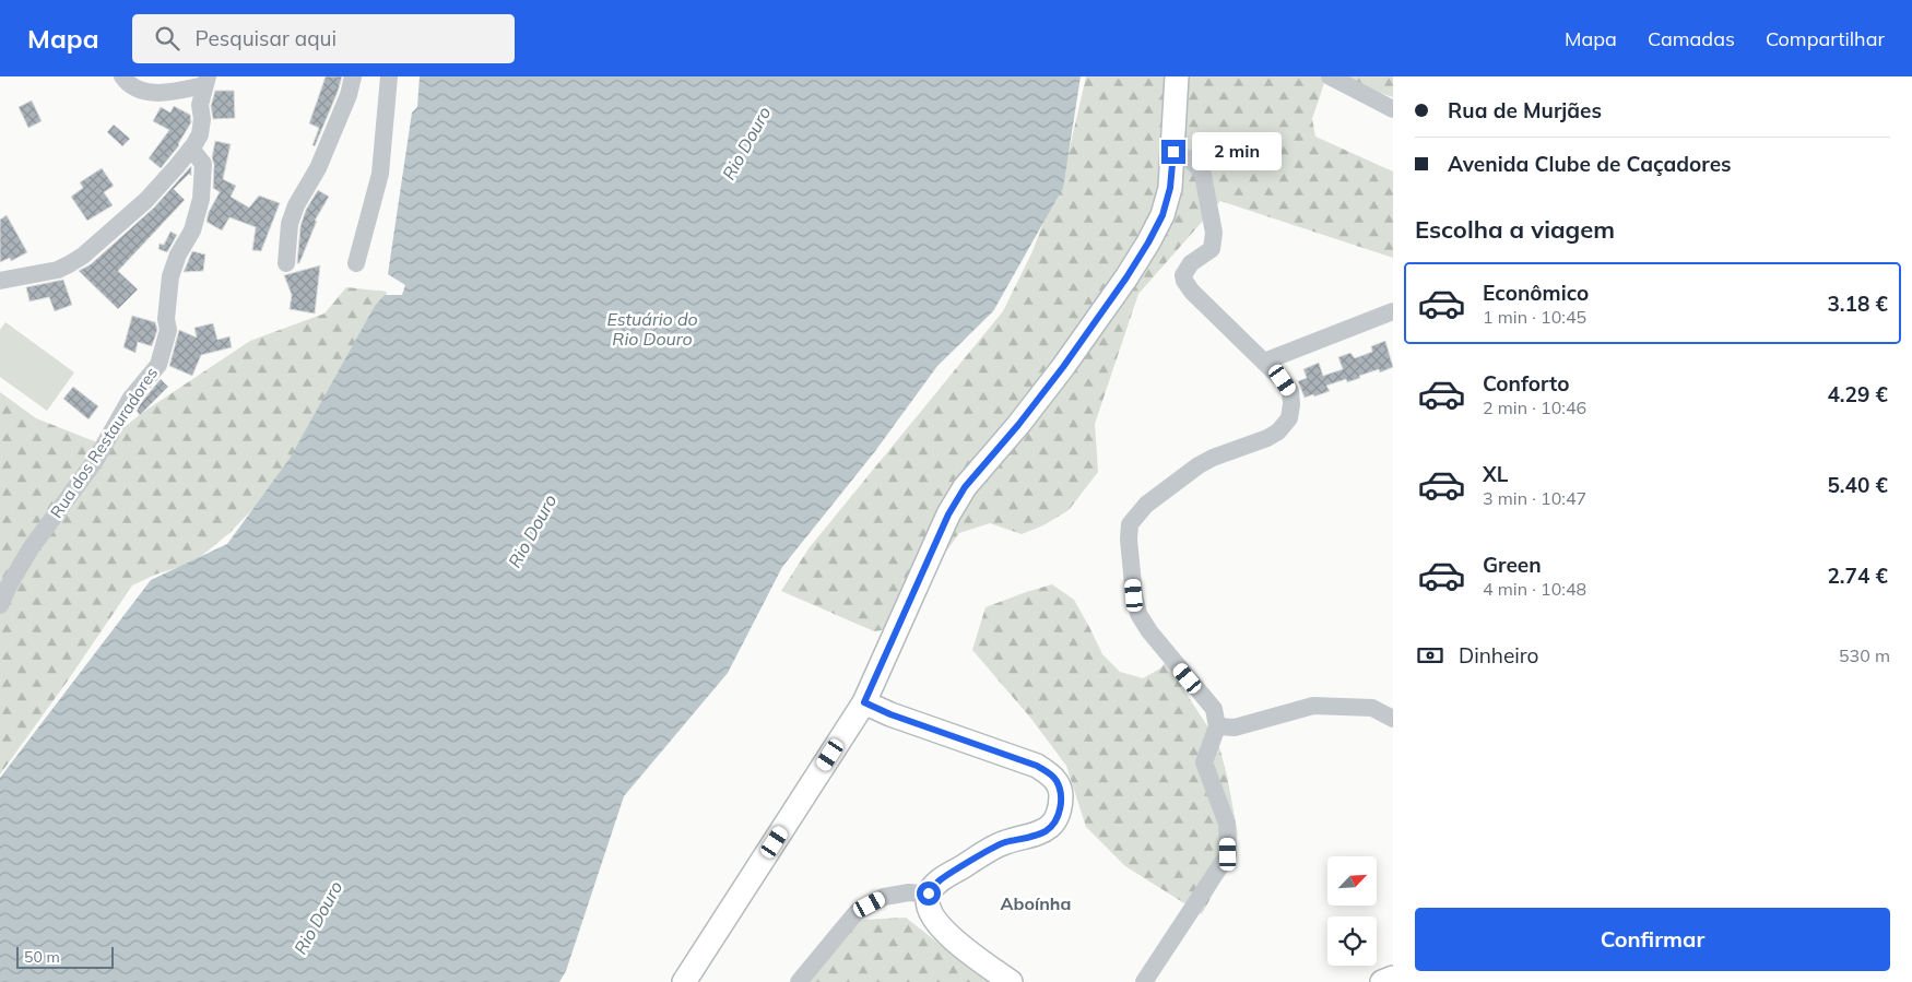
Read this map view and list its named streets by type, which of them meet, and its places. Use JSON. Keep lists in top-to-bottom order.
{
  "streets": {
    "street": ["Rua dos Restauradores"]
  },
  "districts": ["Aboínha"],
  "water": ["Rio Douro", "Estuário do Rio Douro"],
  "scale_bar": "50 m",
  "north": "top right",
  "page": {
    "header": "Mapa",
    "search": "Pesquisar aqui",
    "nav": ["Mapa", "Camadas", "Compartilhar"],
    "banner": ["Rua de Murjães", "Avenida Clube de Caçadores"],
    "bubble": "2 min",
    "heading": "Escolha a viagem",
    "list": [
      {
        "name": "Econômico",
        "note": "1 min · 10:45",
        "value": "3.18 €"
      },
      {
        "name": "Conforto",
        "note": "2 min · 10:46",
        "value": "4.29 €"
      },
      {
        "name": "XL",
        "note": "3 min · 10:47",
        "value": "5.40 €"
      },
      {
        "name": "Green",
        "note": "4 min · 10:48",
        "value": "2.74 €"
      }
    ],
    "pay": ["Dinheiro", "530 m"],
    "buttons": "Confirmar",
    "scale": "50 m"
  }
}
